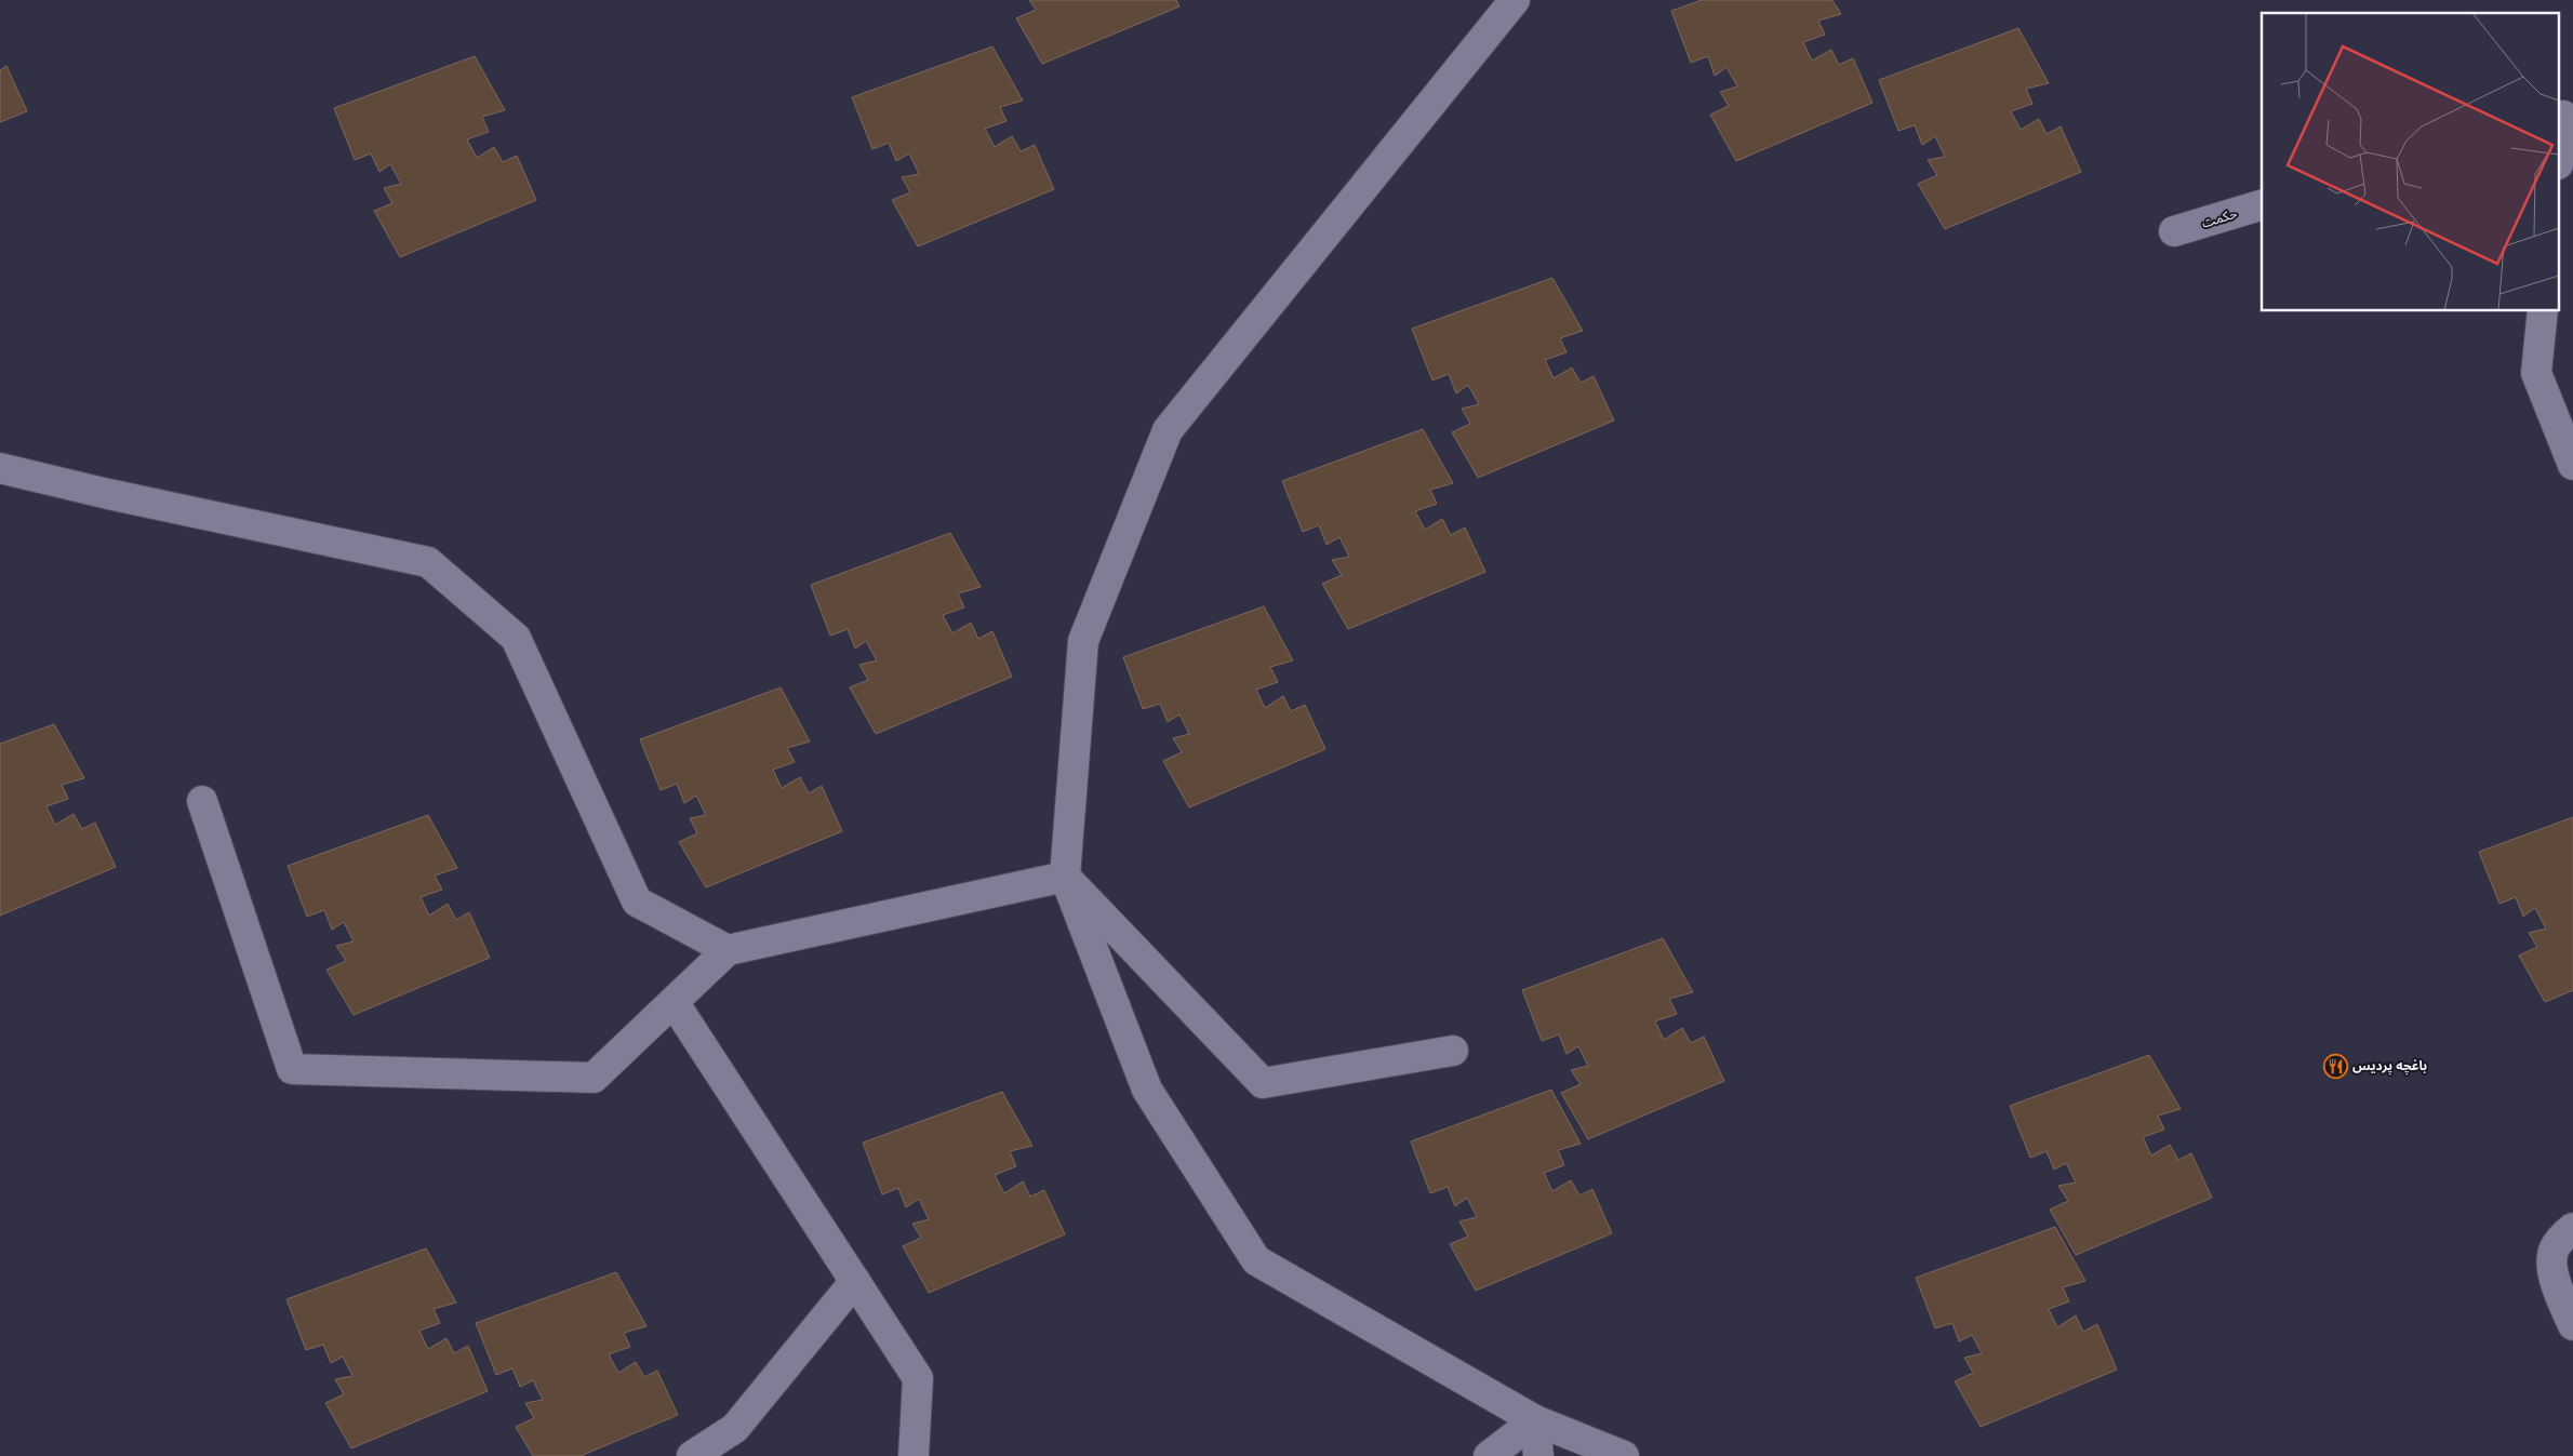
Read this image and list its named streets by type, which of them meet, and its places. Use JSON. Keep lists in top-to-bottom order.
{
  "streets": {
    "street": ["حکمت"]
  },
  "places": {
    "restaurant": ["باغچه پردیس"]
  }
}
